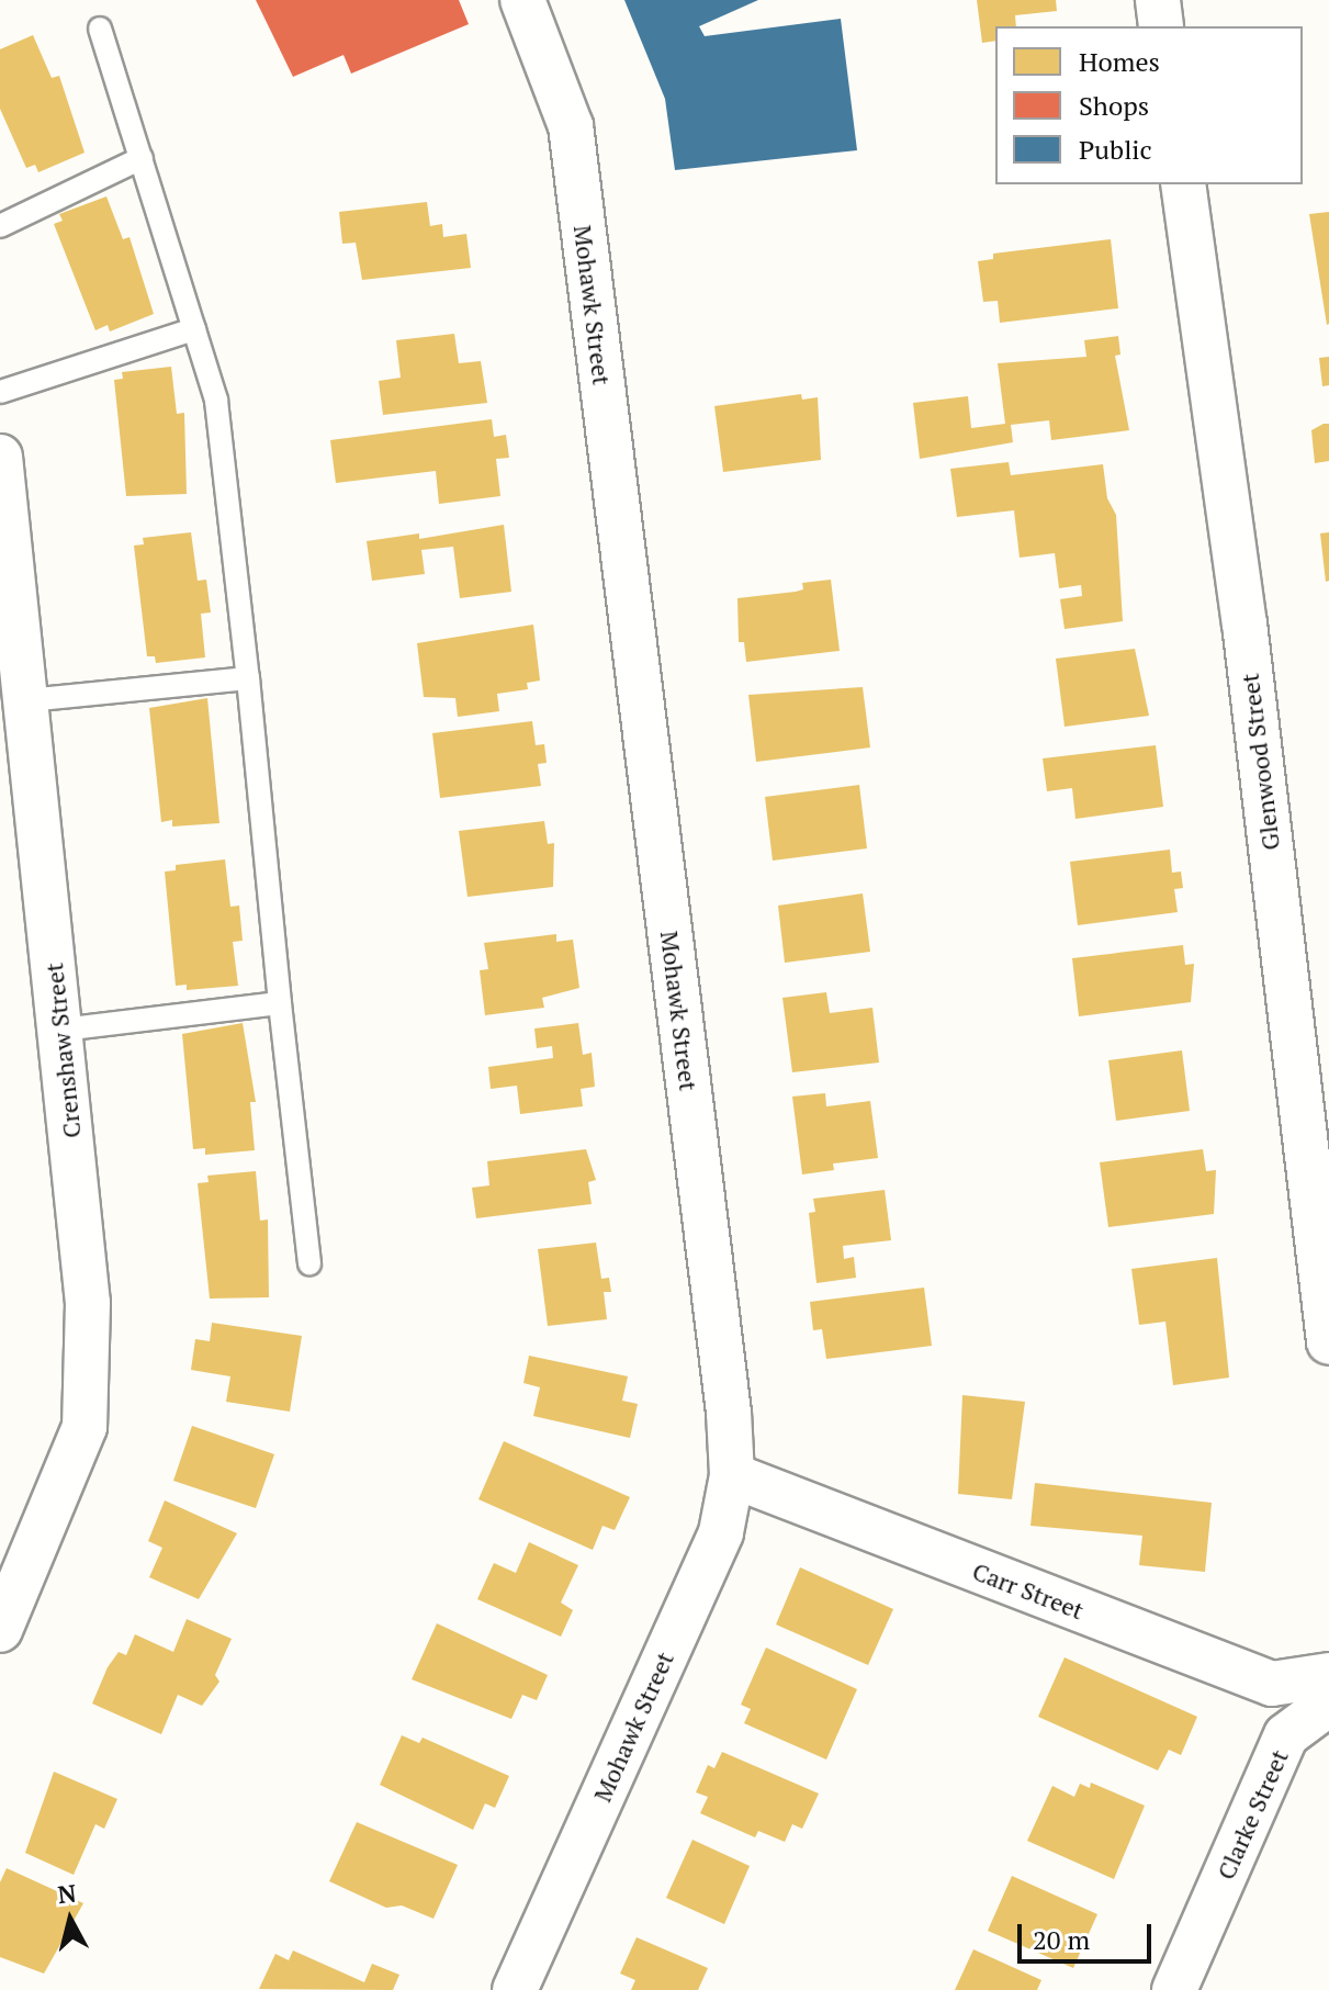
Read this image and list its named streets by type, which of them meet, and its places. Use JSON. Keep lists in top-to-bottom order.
{
  "streets": {
    "street": [
      "Mohawk Street",
      "Glenwood Street",
      "Crenshaw Street",
      "Carr Street",
      "Clarke Street"
    ]
  },
  "crossings": [
    ["Mohawk Street", "Carr Street"]
  ],
  "legend": ["Homes", "Shops", "Public"],
  "scale_bar": "20 m",
  "north": "top"
}
